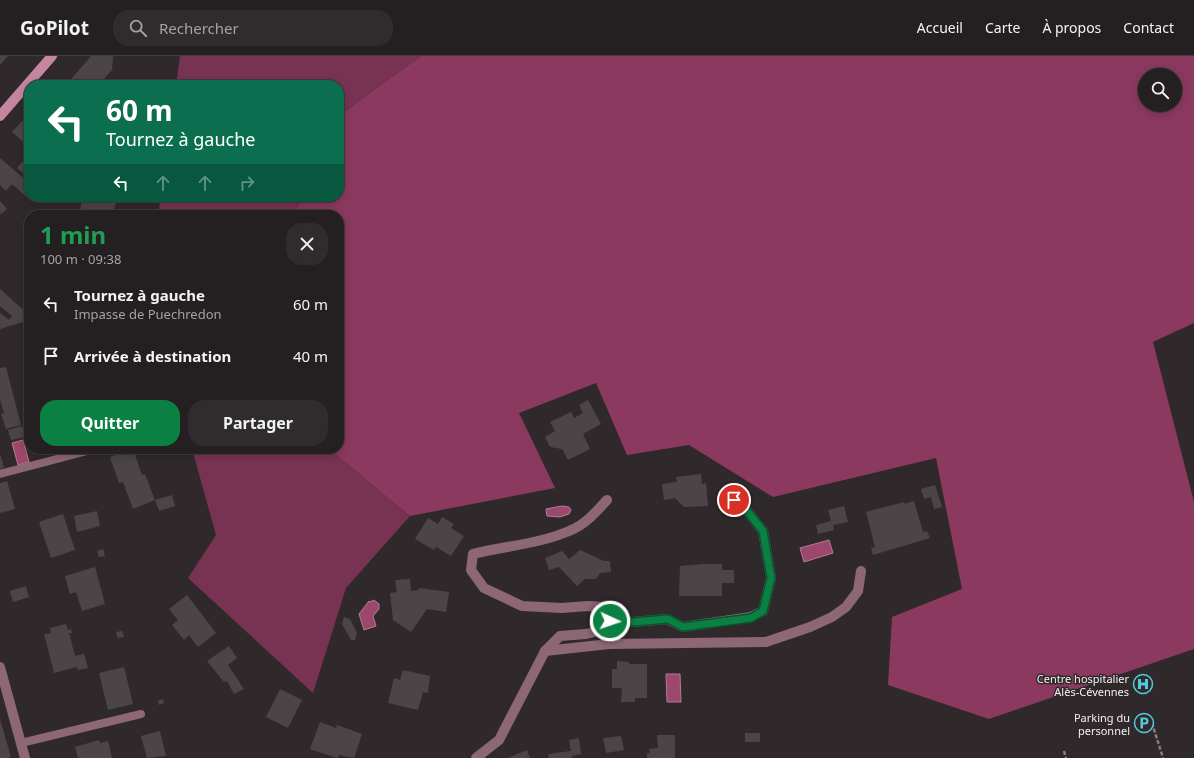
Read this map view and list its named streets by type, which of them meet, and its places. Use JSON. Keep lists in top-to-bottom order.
{
  "places": {
    "hospital": ["Centre hospitalier Alès-Cévennes"],
    "parking": ["Parking du personnel"]
  },
  "page": {
    "header": "GoPilot",
    "search": "Rechercher",
    "nav": [
      "Accueil",
      "Carte",
      "À propos",
      "Contact"
    ],
    "turn": ["60 m", "Tournez à gauche"],
    "heading": ["1 min", "100 m · 09:38"],
    "list": [
      {
        "name": "Tournez à gauche",
        "note": "Impasse de Puechredon",
        "value": "60 m"
      },
      {
        "name": "Arrivée à destination",
        "value": "40 m"
      }
    ],
    "buttons": ["Quitter", "Partager"]
  }
}
